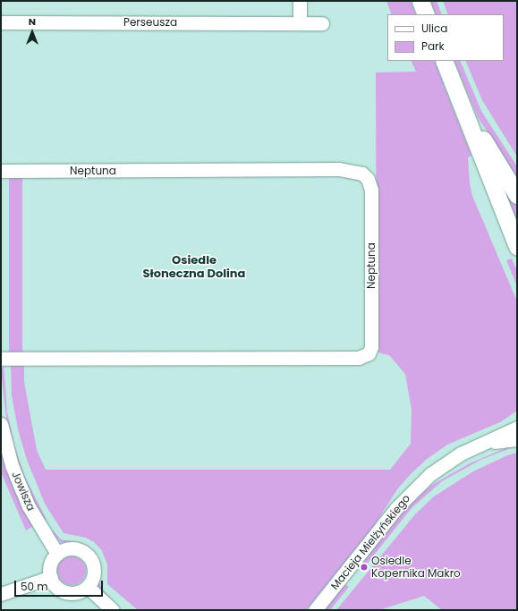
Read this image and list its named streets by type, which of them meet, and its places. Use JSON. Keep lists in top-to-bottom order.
{
  "streets": {
    "street": [
      "Perseusza",
      "Neptuna",
      "Jowisza",
      "Macieja Mielżyńskiego"
    ]
  },
  "districts": ["Osiedle Słoneczna Dolina"],
  "places": ["Osiedle Kopernika Makro"],
  "legend": ["Ulica", "Park"],
  "scale_bar": "50 m",
  "north": "top"
}
